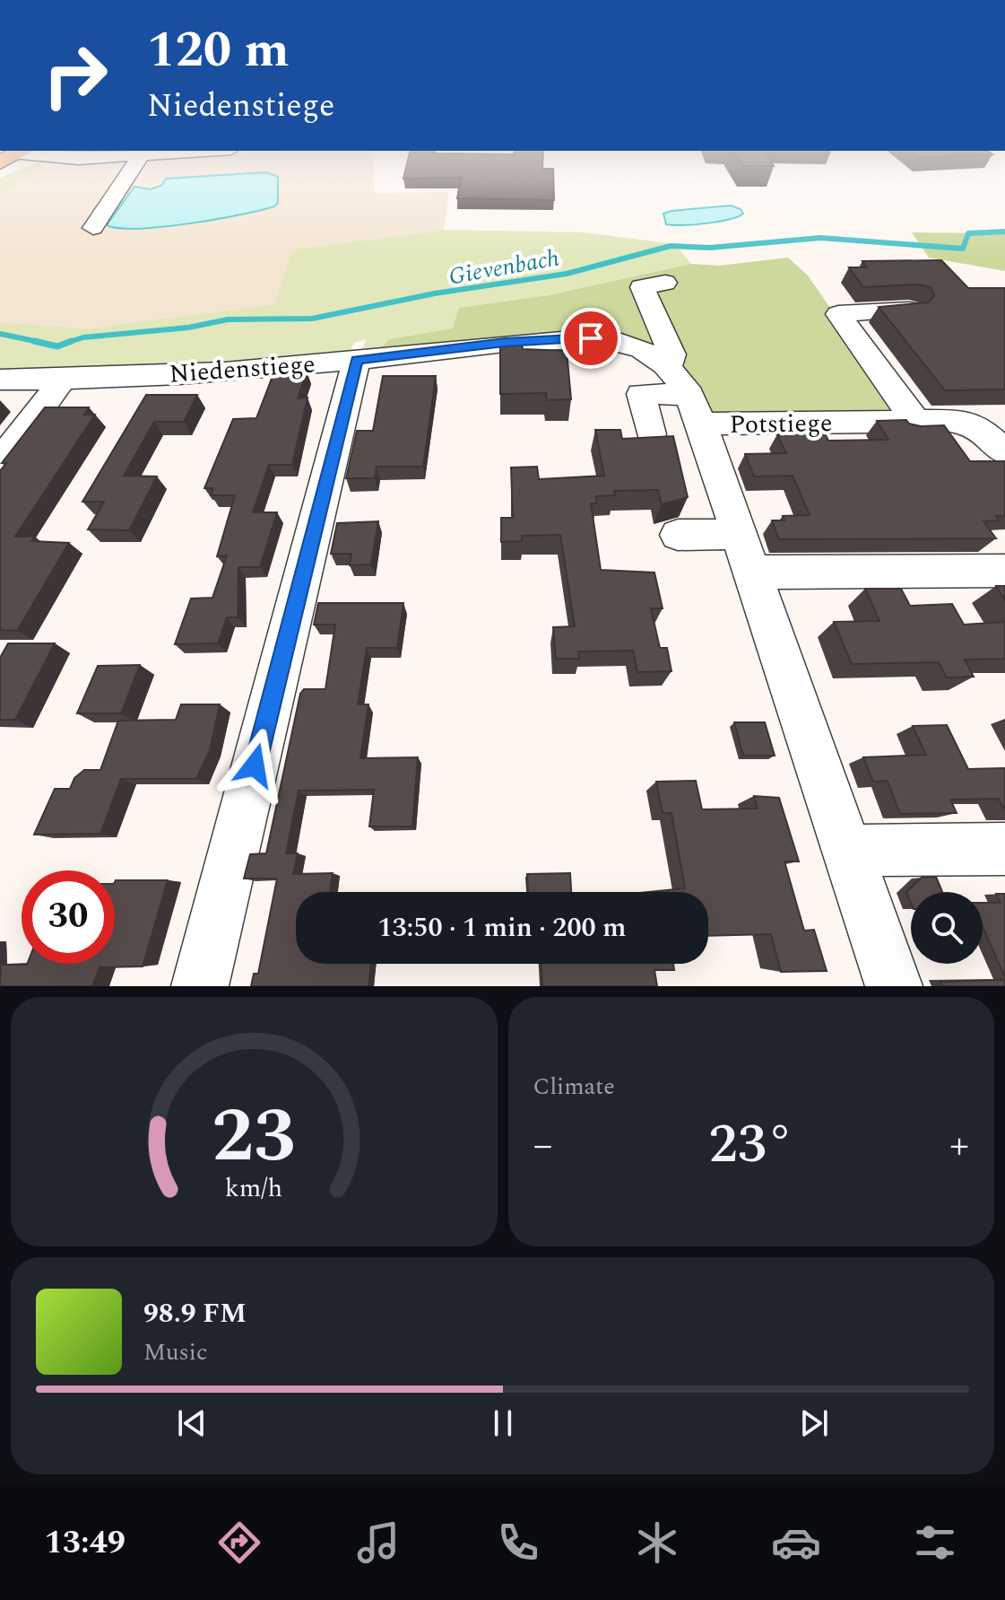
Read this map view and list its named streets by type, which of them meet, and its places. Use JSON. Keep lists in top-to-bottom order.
{
  "streets": {
    "street": ["Niedenstiege", "Potstiege"]
  },
  "crossings": [
    ["Niedenstiege", "Potstiege"]
  ],
  "water": ["Gievenbach"],
  "page": {
    "turn": ["120 m", "Niedenstiege"],
    "limit": "30",
    "trip": "13:50 · 1 min · 200 m",
    "tile": "Climate",
    "heat": ["−", "23°", "+"],
    "song": ["98.9 FM", "Music"],
    "tabs": "13:49",
    "gauge": ["23", "km/h"]
  }
}
